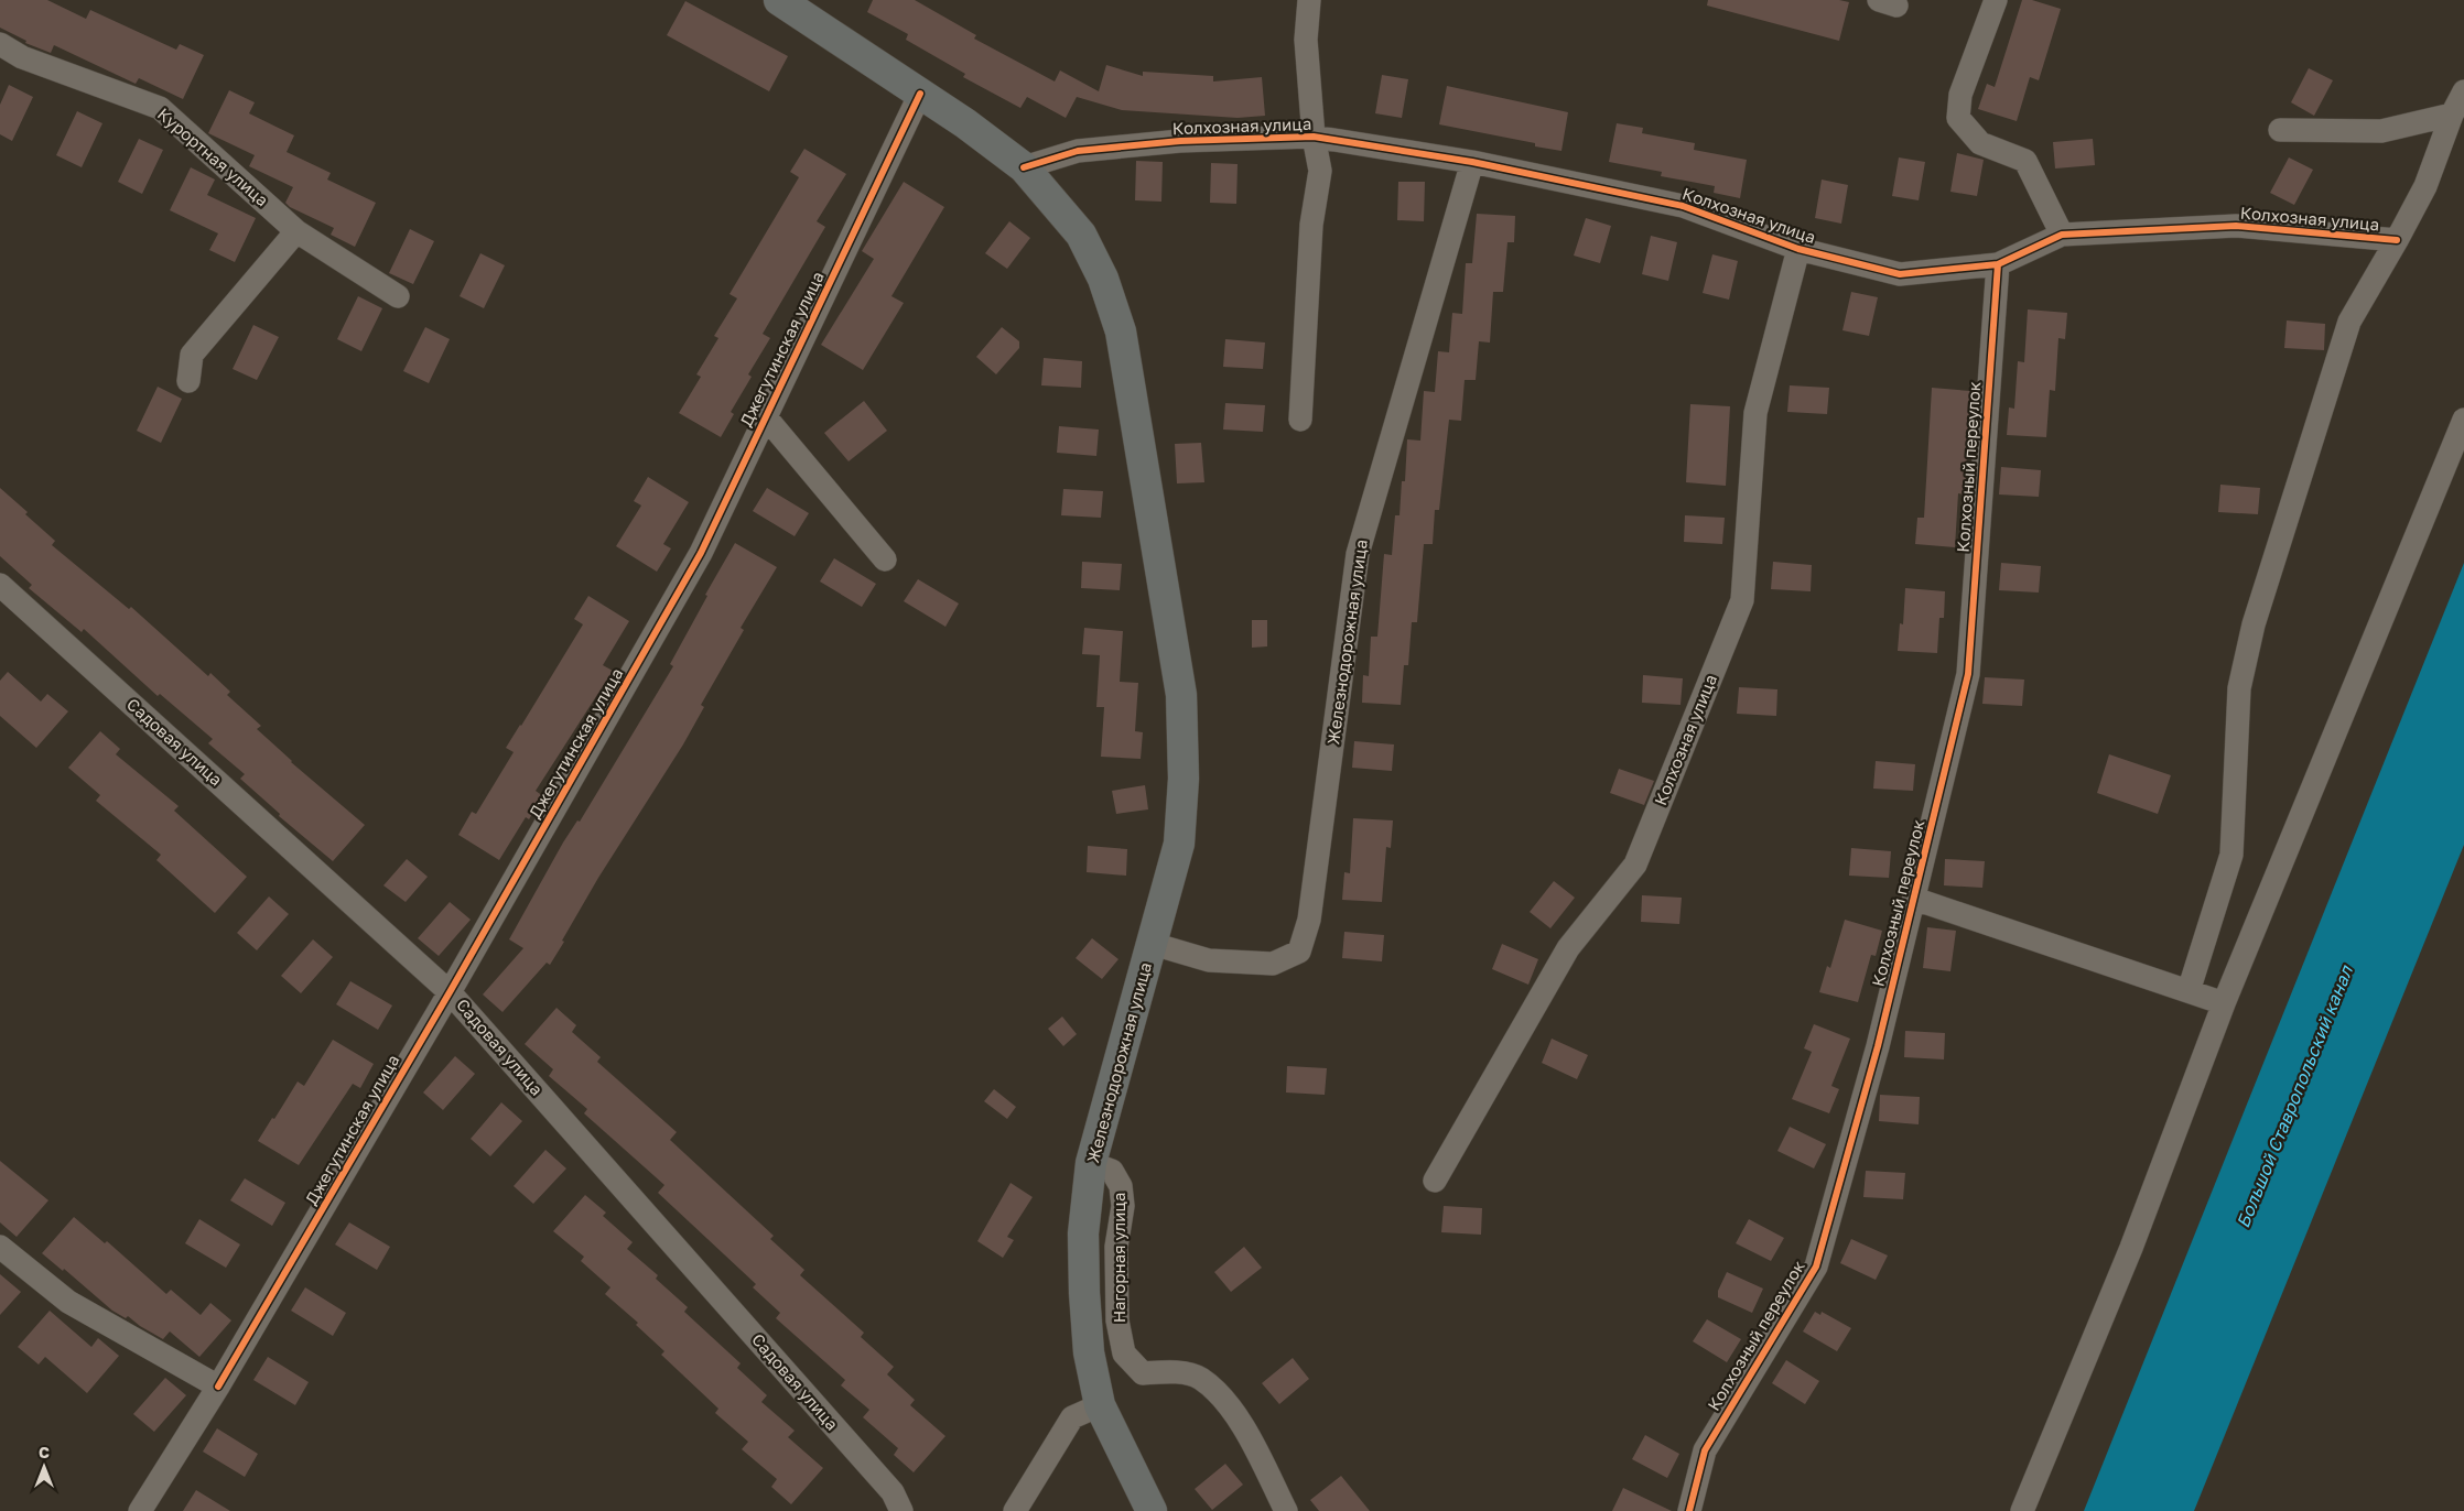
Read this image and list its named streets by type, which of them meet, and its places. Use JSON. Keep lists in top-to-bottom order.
{
  "streets": {
    "main road": ["Железнодорожная улица"],
    "street": [
      "Колхозная улица",
      "Курортная улица",
      "Джегутинская улица",
      "Колхозный переулок",
      "Садовая улица",
      "Нагорная улица"
    ]
  },
  "crossings": [
    ["Колхозная улица", "Колхозный переулок"],
    ["Колхозная улица", "Железнодорожная улица"],
    ["Джегутинская улица", "Садовая улица"],
    ["Железнодорожная улица", "Нагорная улица"]
  ],
  "water": ["Большой Ставропольский канал"],
  "north": "top"
}
